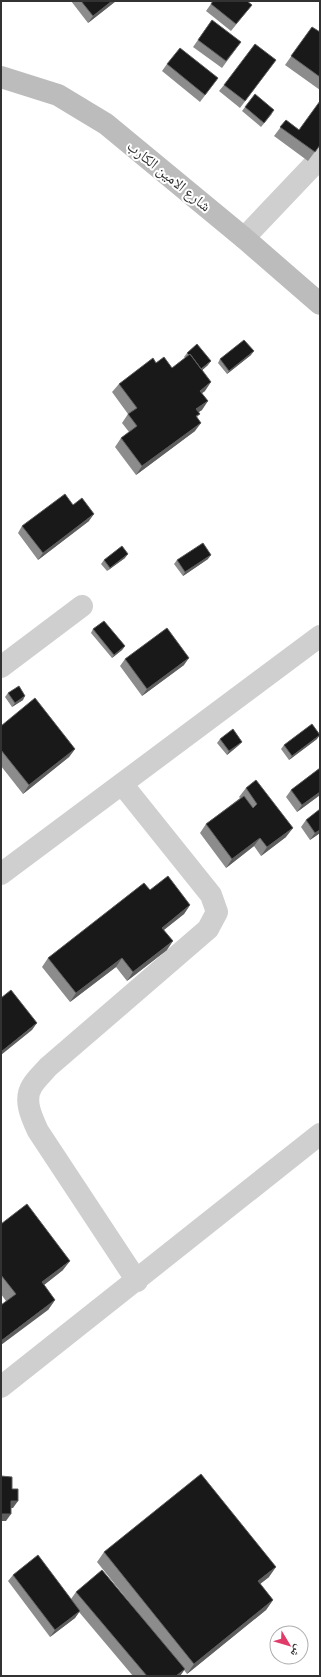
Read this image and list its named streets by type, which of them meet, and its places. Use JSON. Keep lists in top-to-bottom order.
{
  "streets": {
    "street": ["شارع الامين الكارب"]
  },
  "north": "bottom right"
}
